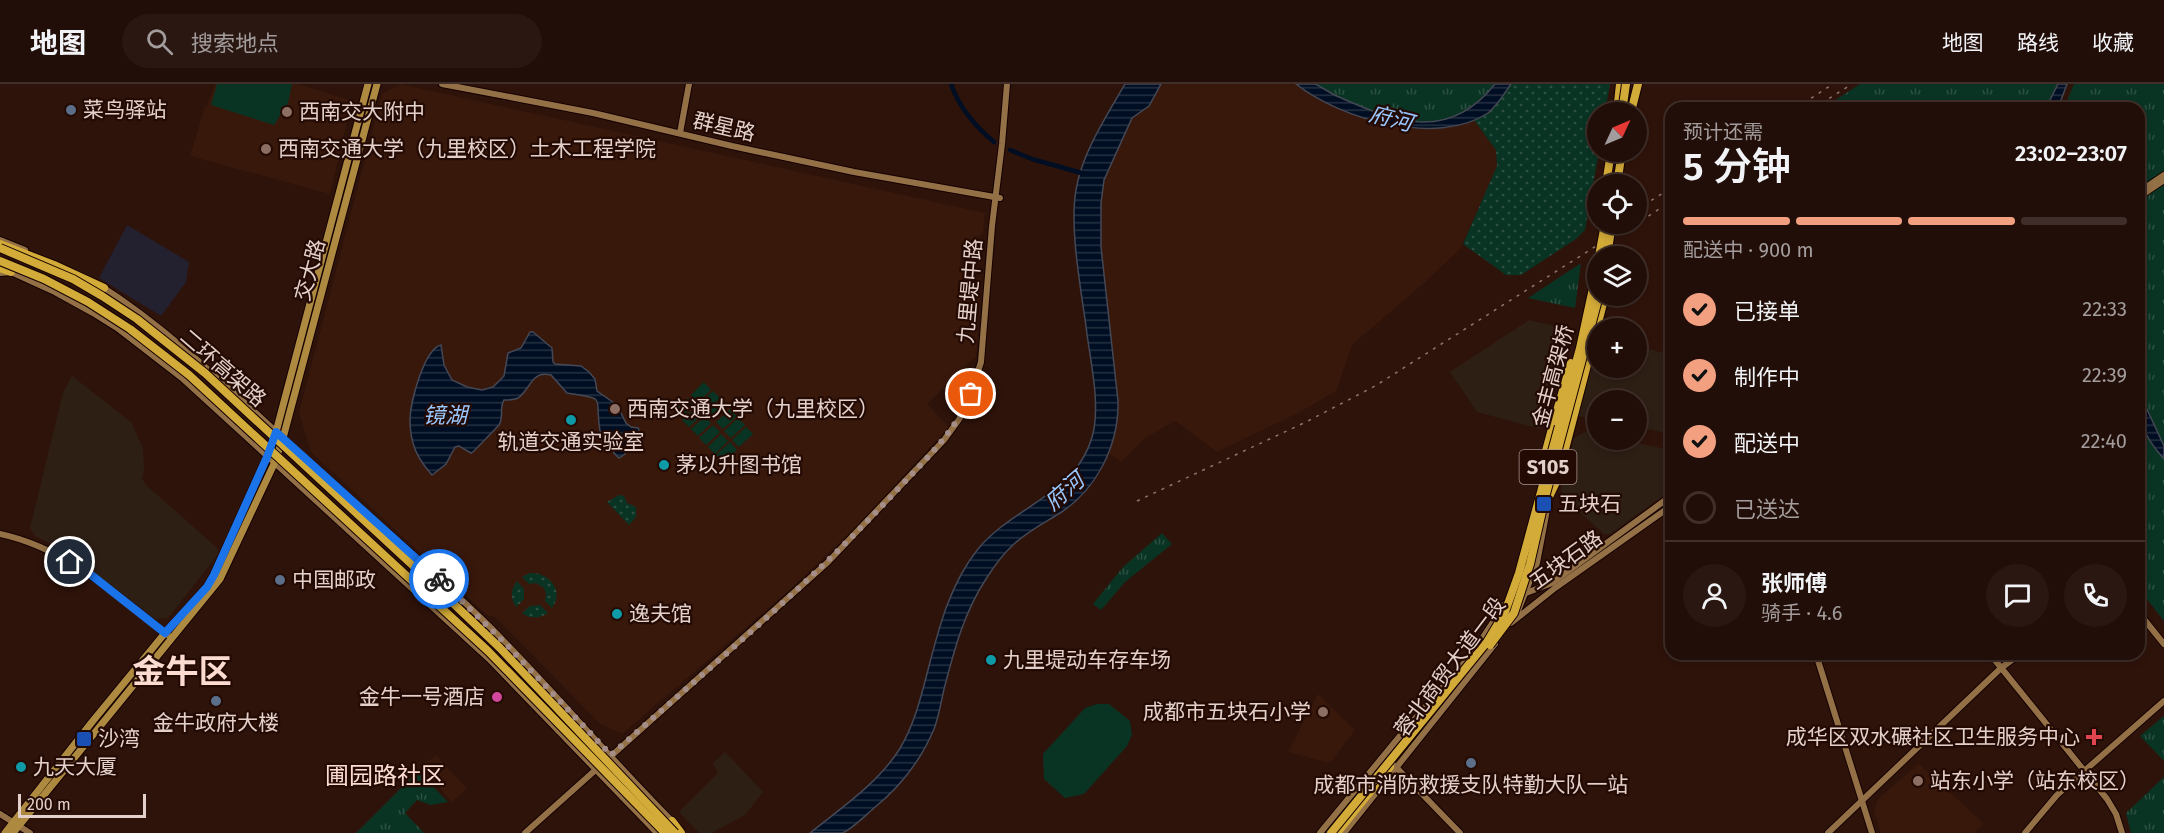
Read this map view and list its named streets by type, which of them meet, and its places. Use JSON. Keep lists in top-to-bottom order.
{
  "streets": {
    "highway": [
      "二环高架路",
      "金丰高架桥",
      "S105",
      "蓉北商贸大道一段"
    ],
    "main road": [
      "群星路",
      "交大路",
      "九里堤中路",
      "五块石路"
    ]
  },
  "crossings": [
    ["群星路", "九里堤中路"],
    ["金丰高架桥", "蓉北商贸大道一段"],
    ["五块石路", "蓉北商贸大道一段"]
  ],
  "districts": ["金牛区", "圃园路社区"],
  "water": ["府河", "镜湖"],
  "places": {
    "other": [
      "菜鸟驿站",
      "西南交大附中",
      "西南交通大学（九里校区）土木工程学院",
      "西南交通大学（九里校区）",
      "轨道交通实验室",
      "茅以升图书馆",
      "中国邮政",
      "逸夫馆",
      "九里堤动车存车场",
      "金牛一号酒店",
      "金牛政府大楼",
      "成都市五块石小学",
      "成都市消防救援支队特勤大队一站",
      "九天大厦",
      "站东小学（站东校区）"
    ],
    "transit": ["五块石", "沙湾"],
    "health": ["成华区双水碾社区卫生服务中心"]
  },
  "scale_bar": "200 m",
  "north": "top right",
  "page": {
    "header": "地图",
    "search": "搜索地点",
    "nav": ["地图", "路线", "收藏"],
    "map_buttons": ["+", "−"],
    "heading": ["5 分钟", "预计还需", "23:02–23:07"],
    "panel": ["张师傅", "骑手 · 4.6"],
    "bar": "配送中 · 900 m",
    "list": [
      ["已接单", "22:33"],
      ["制作中", "22:39"],
      ["配送中", "22:40"],
      "已送达"
    ],
    "scale": "200 m"
  }
}
